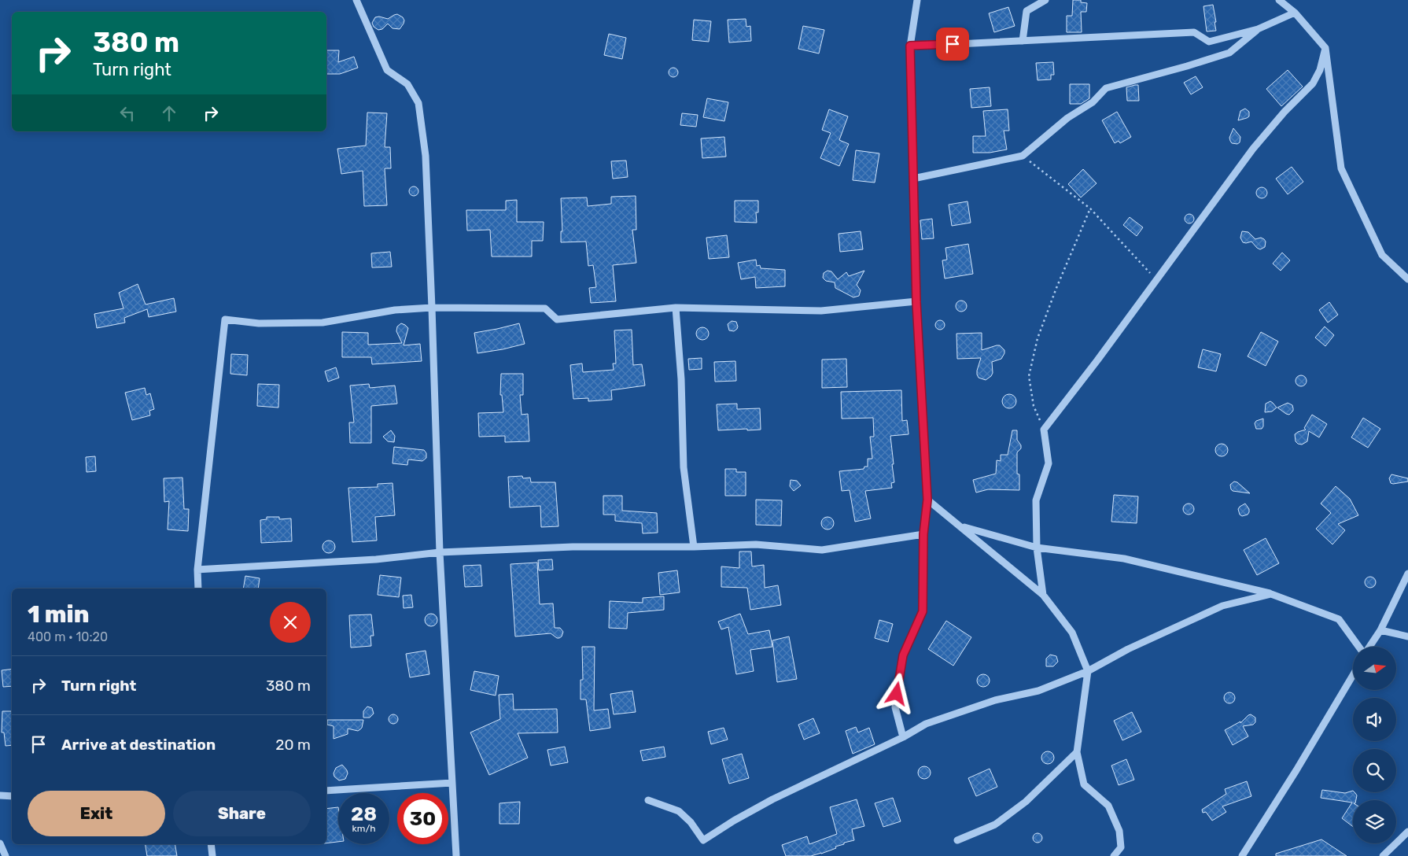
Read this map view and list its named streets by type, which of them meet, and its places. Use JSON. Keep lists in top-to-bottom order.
{
  "north": "right",
  "page": {
    "turn": ["380 m", "Turn right"],
    "heading": ["1 min", "400 m · 10:20"],
    "list": [
      {
        "name": "Turn right",
        "value": "380 m"
      },
      {
        "name": "Arrive at destination",
        "value": "20 m"
      }
    ],
    "buttons": ["Exit", "Share"],
    "speed": "28 km/h",
    "limit": "30"
  }
}
